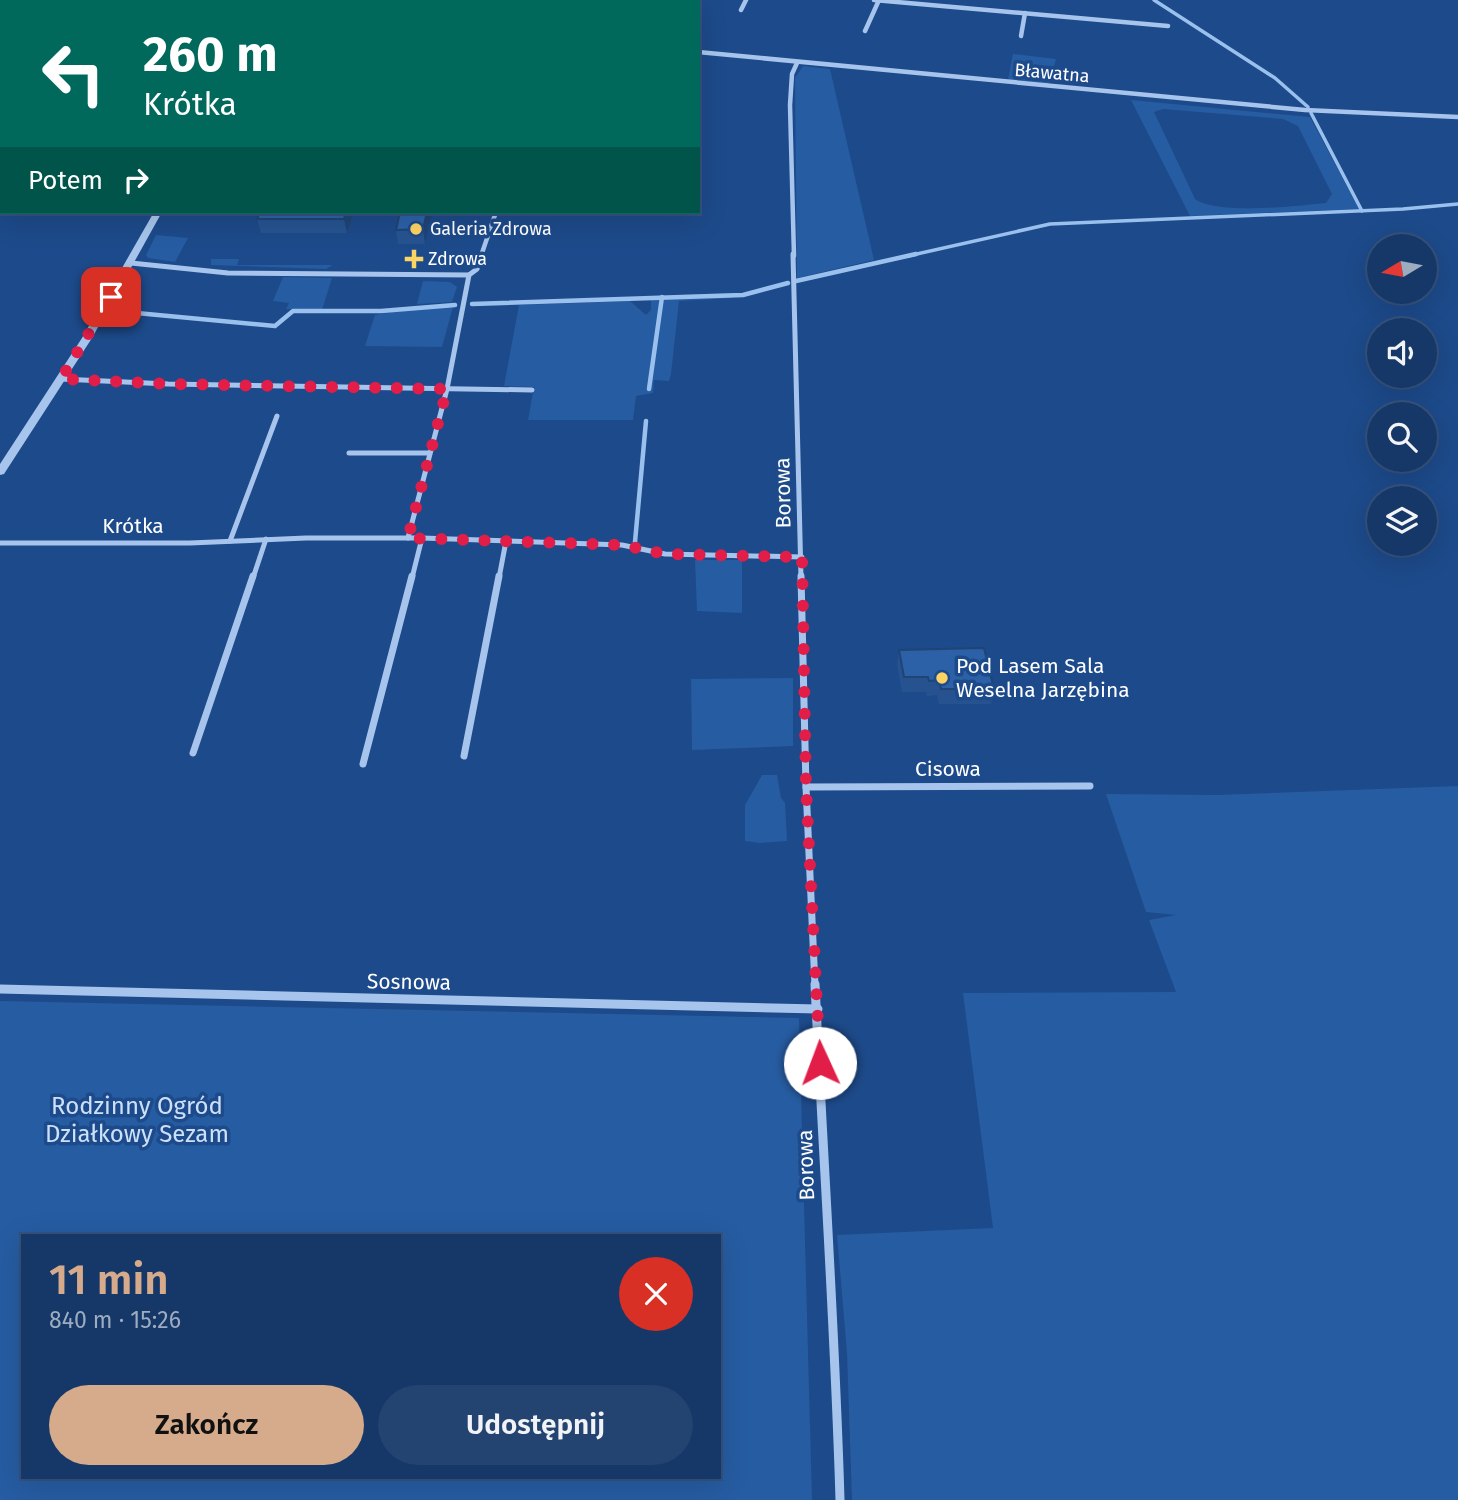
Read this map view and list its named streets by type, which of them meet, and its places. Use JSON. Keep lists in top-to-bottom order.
{
  "streets": {
    "street": [
      "Bławatna",
      "Borowa",
      "Krótka",
      "Cisowa",
      "Sosnowa"
    ]
  },
  "crossings": [
    ["Bławatna", "Borowa"],
    ["Borowa", "Krótka"],
    ["Borowa", "Cisowa"],
    ["Borowa", "Sosnowa"]
  ],
  "parks": ["Rodzinny Ogród Działkowy Sezam"],
  "places": {
    "other": ["Galeria Zdrowa", "Pod Lasem Sala Weselna Jarzębina"],
    "health": ["Zdrowa"]
  },
  "north": "left",
  "page": {
    "turn": ["260 m", "Krótka"],
    "then": "Potem",
    "heading": ["11 min", "840 m · 15:26"],
    "buttons": ["Zakończ", "Udostępnij"]
  }
}
